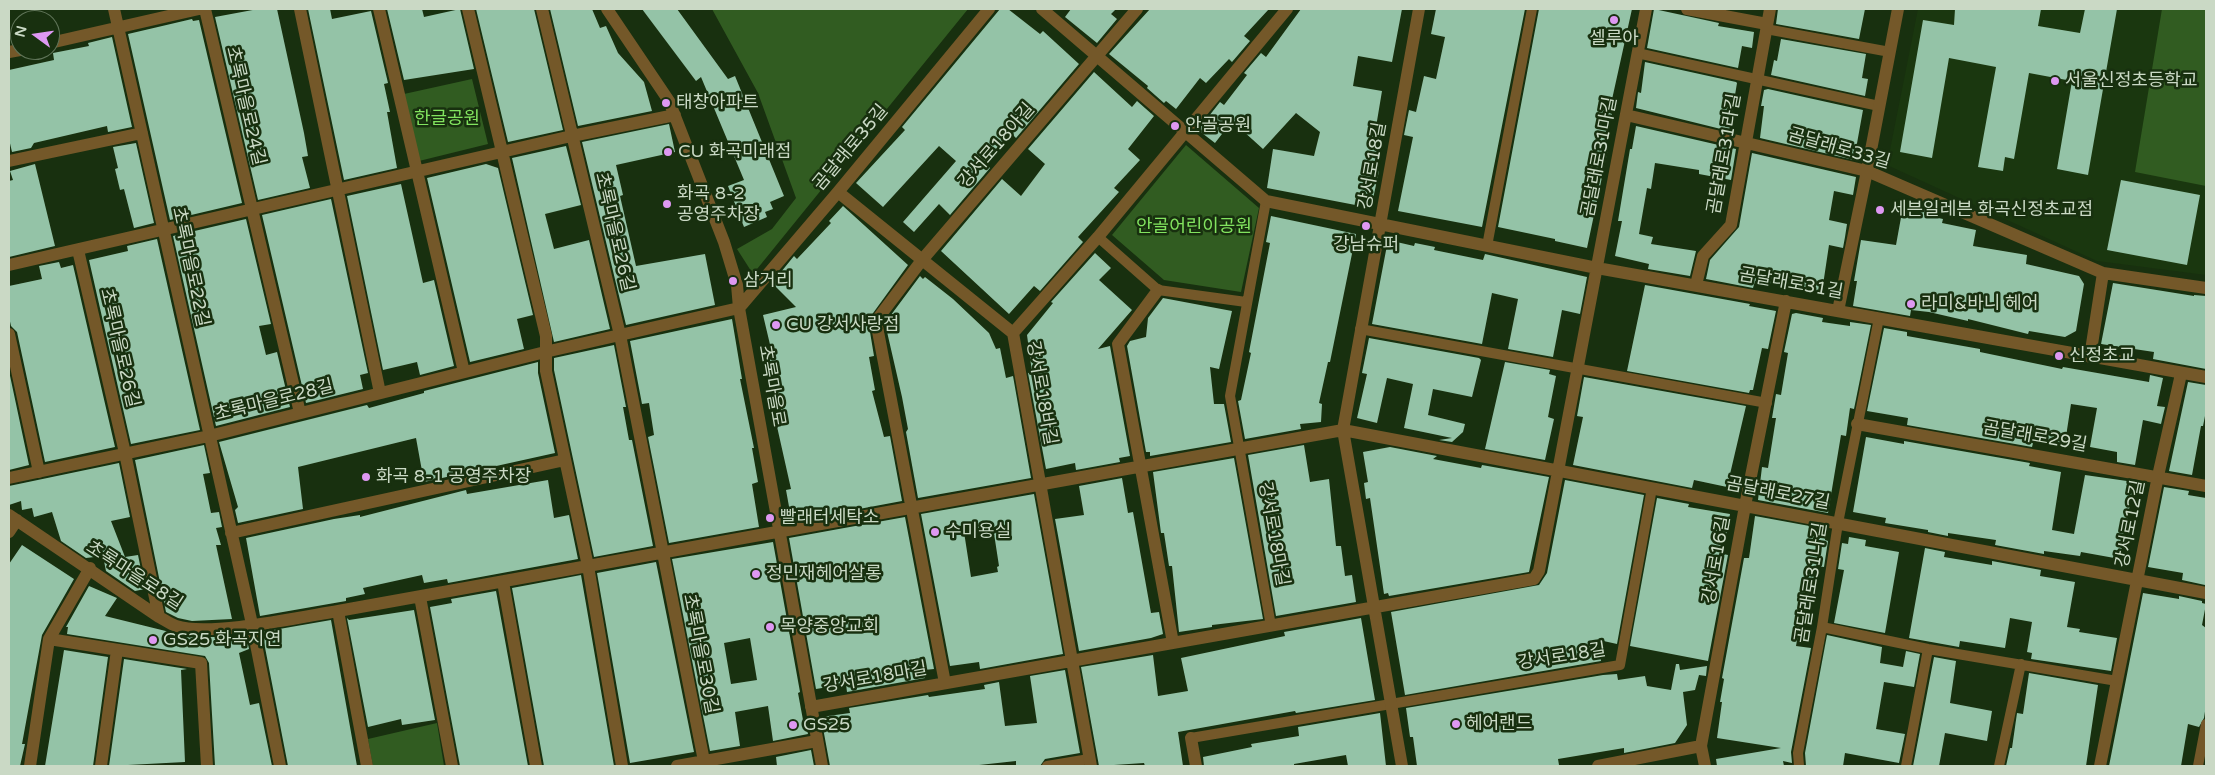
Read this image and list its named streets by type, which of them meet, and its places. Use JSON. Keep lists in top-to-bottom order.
{
  "streets": {
    "street": [
      "초록마을로24길",
      "강서로18아길",
      "곰달래로35길",
      "곰달래로33길",
      "곰달래로31라길",
      "곰달래로31마길",
      "강서로18길",
      "초록마을로26길",
      "초록마을로22길",
      "곰달래로31길",
      "초록마을로",
      "강서로18바길",
      "초록마을로28길",
      "곰달래로29길",
      "곰달래로27길",
      "강서로12길",
      "강서로18마길",
      "강서로16길",
      "초록마을로8길",
      "초록마을로30길"
    ],
    "lane": ["곰달래로31나길"]
  },
  "crossings": [
    ["강서로18아길", "강서로18바길"],
    ["곰달래로35길", "초록마을로"],
    ["곰달래로35길", "강서로18바길"],
    ["곰달래로35길", "초록마을로28길"],
    ["곰달래로33길", "곰달래로31라길"],
    ["곰달래로33길", "곰달래로31마길"],
    ["곰달래로31라길", "곰달래로31길"],
    ["곰달래로31마길", "곰달래로31길"],
    ["강서로18길", "곰달래로31길"],
    ["강서로18길", "곰달래로27길"],
    ["강서로18길", "강서로18마길"],
    ["초록마을로26길", "초록마을로28길"],
    ["초록마을로26길", "초록마을로8길"],
    ["초록마을로22길", "초록마을로28길"],
    ["초록마을로22길", "초록마을로8길"],
    ["곰달래로31길", "강서로12길"],
    ["곰달래로31길", "강서로16길"],
    ["곰달래로31길", "곰달래로31나길"],
    ["초록마을로", "초록마을로28길"],
    ["초록마을로", "강서로18마길"],
    ["곰달래로29길", "강서로12길"],
    ["곰달래로29길", "곰달래로31나길"],
    ["곰달래로27길", "강서로12길"],
    ["곰달래로27길", "강서로16길"],
    ["곰달래로27길", "곰달래로31나길"]
  ],
  "parks": ["한글공원", "안골어린이공원"],
  "places": [
    "셀루아",
    "서울신정초등학교",
    "태창아파트",
    "안골공원",
    "CU 화곡미래점",
    "화곡 8-2 공영주차장",
    "세븐일레븐 화곡신정초교점",
    "강남슈퍼",
    "삼거리",
    "라미&바니 헤어",
    "CU 강서사랑점",
    "신정초교",
    "화곡 8-1 공영주차장",
    "빨래터세탁소",
    "수미용실",
    "정민재헤어살롱",
    "목양중앙교회",
    "GS25 화곡지연",
    "헤어랜드",
    "GS25"
  ],
  "north": "left"
}
